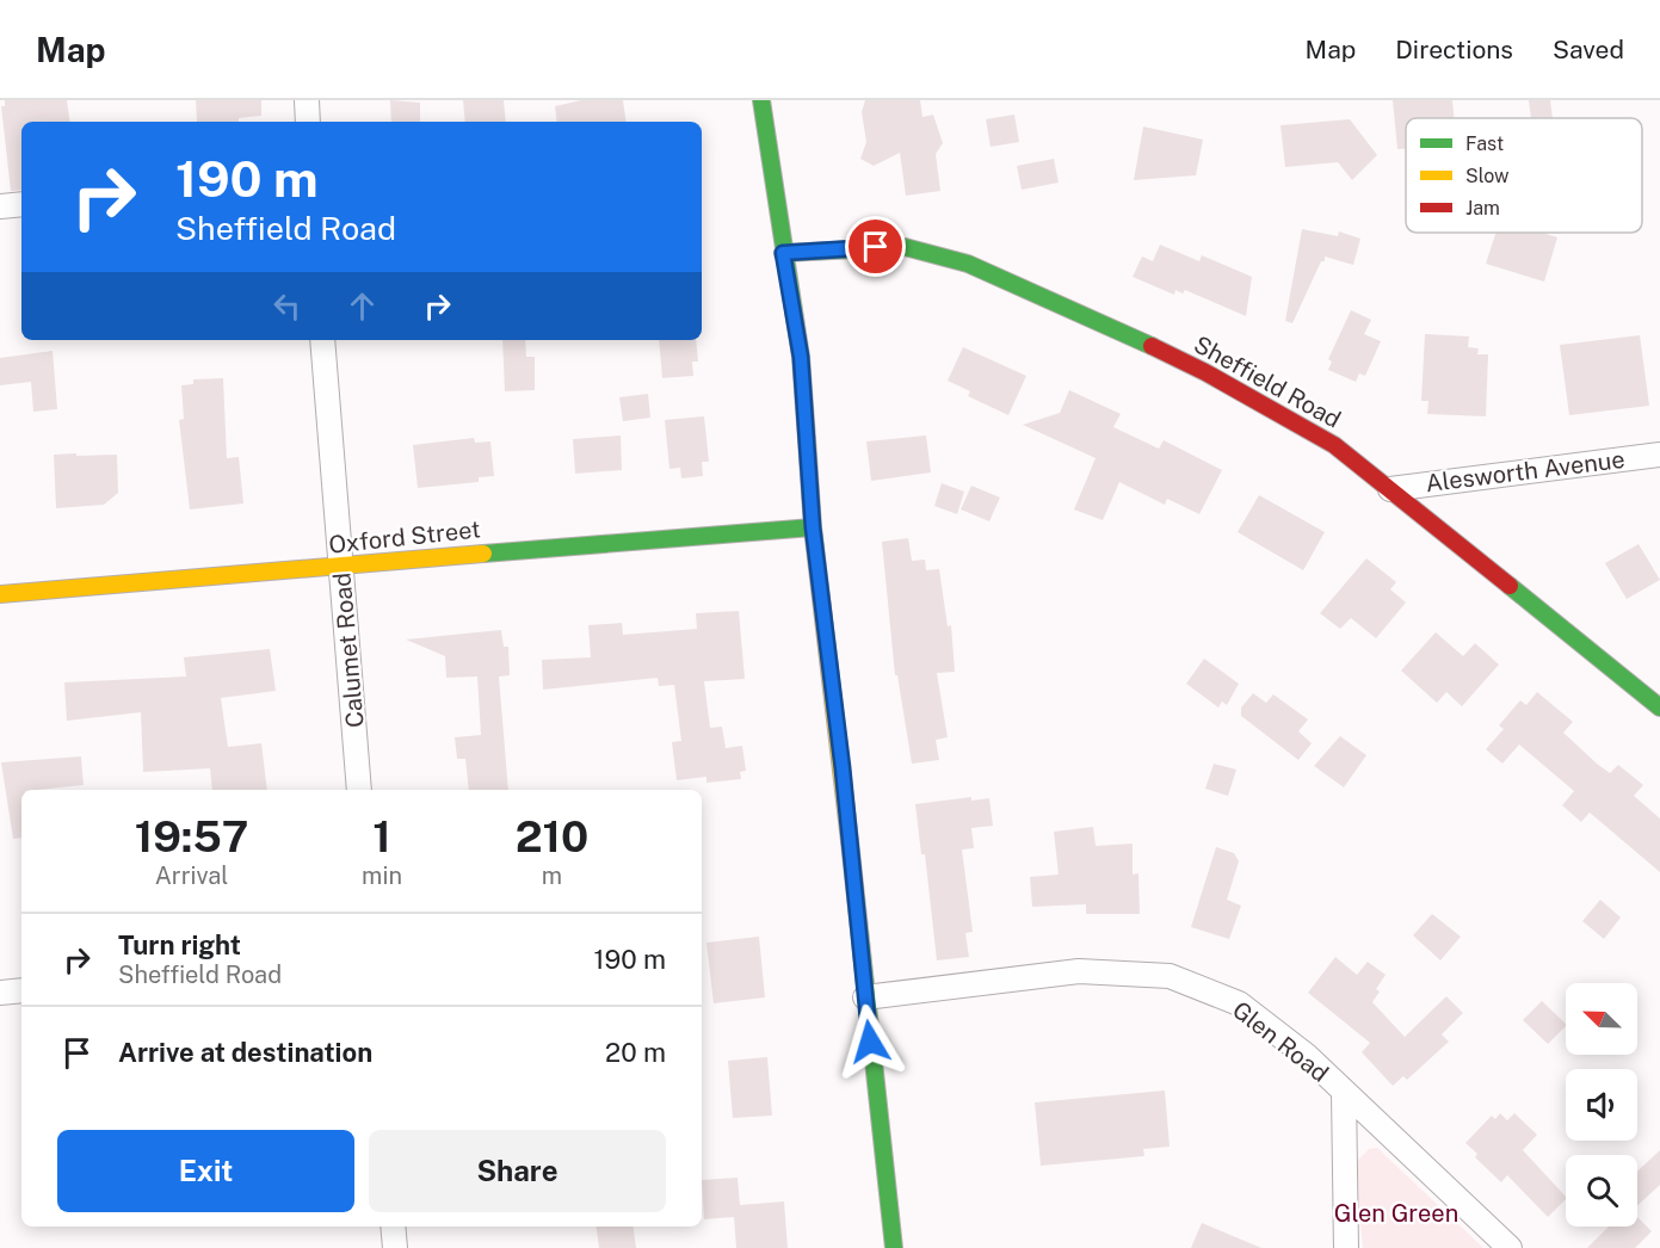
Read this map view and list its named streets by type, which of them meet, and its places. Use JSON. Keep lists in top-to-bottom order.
{
  "streets": {
    "street": [
      "Sheffield Road",
      "Alesworth Avenue",
      "Oxford Street",
      "Calumet Road",
      "Glen Road"
    ]
  },
  "crossings": [
    ["Sheffield Road", "Alesworth Avenue"],
    ["Oxford Street", "Calumet Road"]
  ],
  "parks": ["Glen Green"],
  "legend": ["Fast", "Slow", "Jam"],
  "north": "top left",
  "page": {
    "header": "Map",
    "nav": ["Map", "Directions", "Saved"],
    "turn": ["190 m", "Sheffield Road"],
    "eta": [
      "19:57",
      "Arrival",
      "1",
      "min",
      "210",
      "m"
    ],
    "list": [
      {
        "name": "Turn right",
        "note": "Sheffield Road",
        "value": "190 m"
      },
      {
        "name": "Arrive at destination",
        "value": "20 m"
      }
    ],
    "buttons": ["Exit", "Share"]
  }
}
